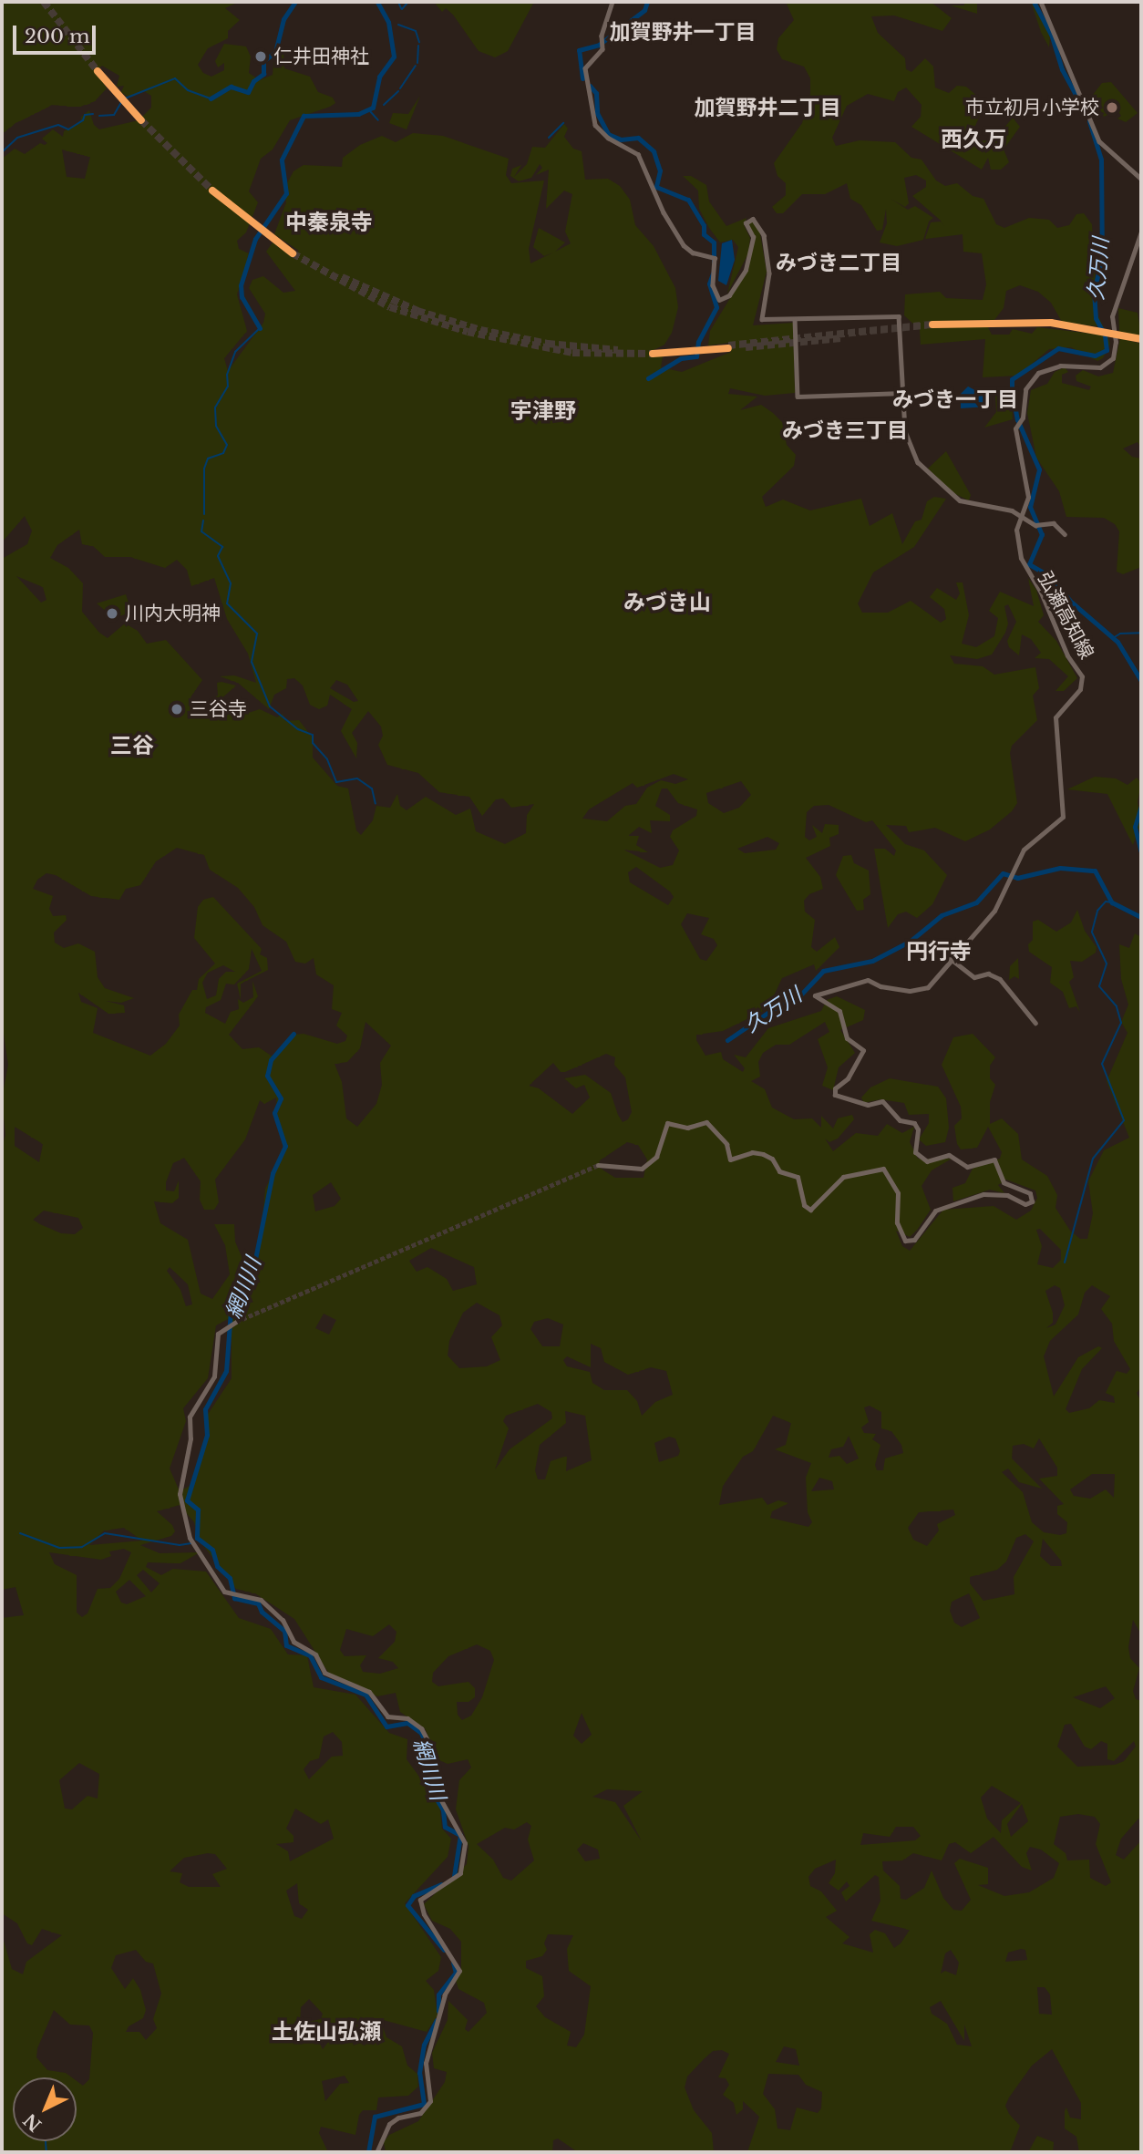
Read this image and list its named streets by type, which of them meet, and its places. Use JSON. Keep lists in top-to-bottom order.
{
  "streets": {
    "main road": ["弘瀬高知線"]
  },
  "districts": [
    "加賀野井一丁目",
    "加賀野井二丁目",
    "西久万",
    "中秦泉寺",
    "みづき二丁目",
    "みづき一丁目",
    "宇津野",
    "みづき三丁目",
    "みづき山",
    "三谷",
    "円行寺",
    "土佐山弘瀬"
  ],
  "water": ["久万川", "網川川"],
  "places": [
    "仁井田神社",
    "市立初月小学校",
    "川内大明神",
    "三谷寺"
  ],
  "scale_bar": "200 m",
  "north": "bottom left"
}
